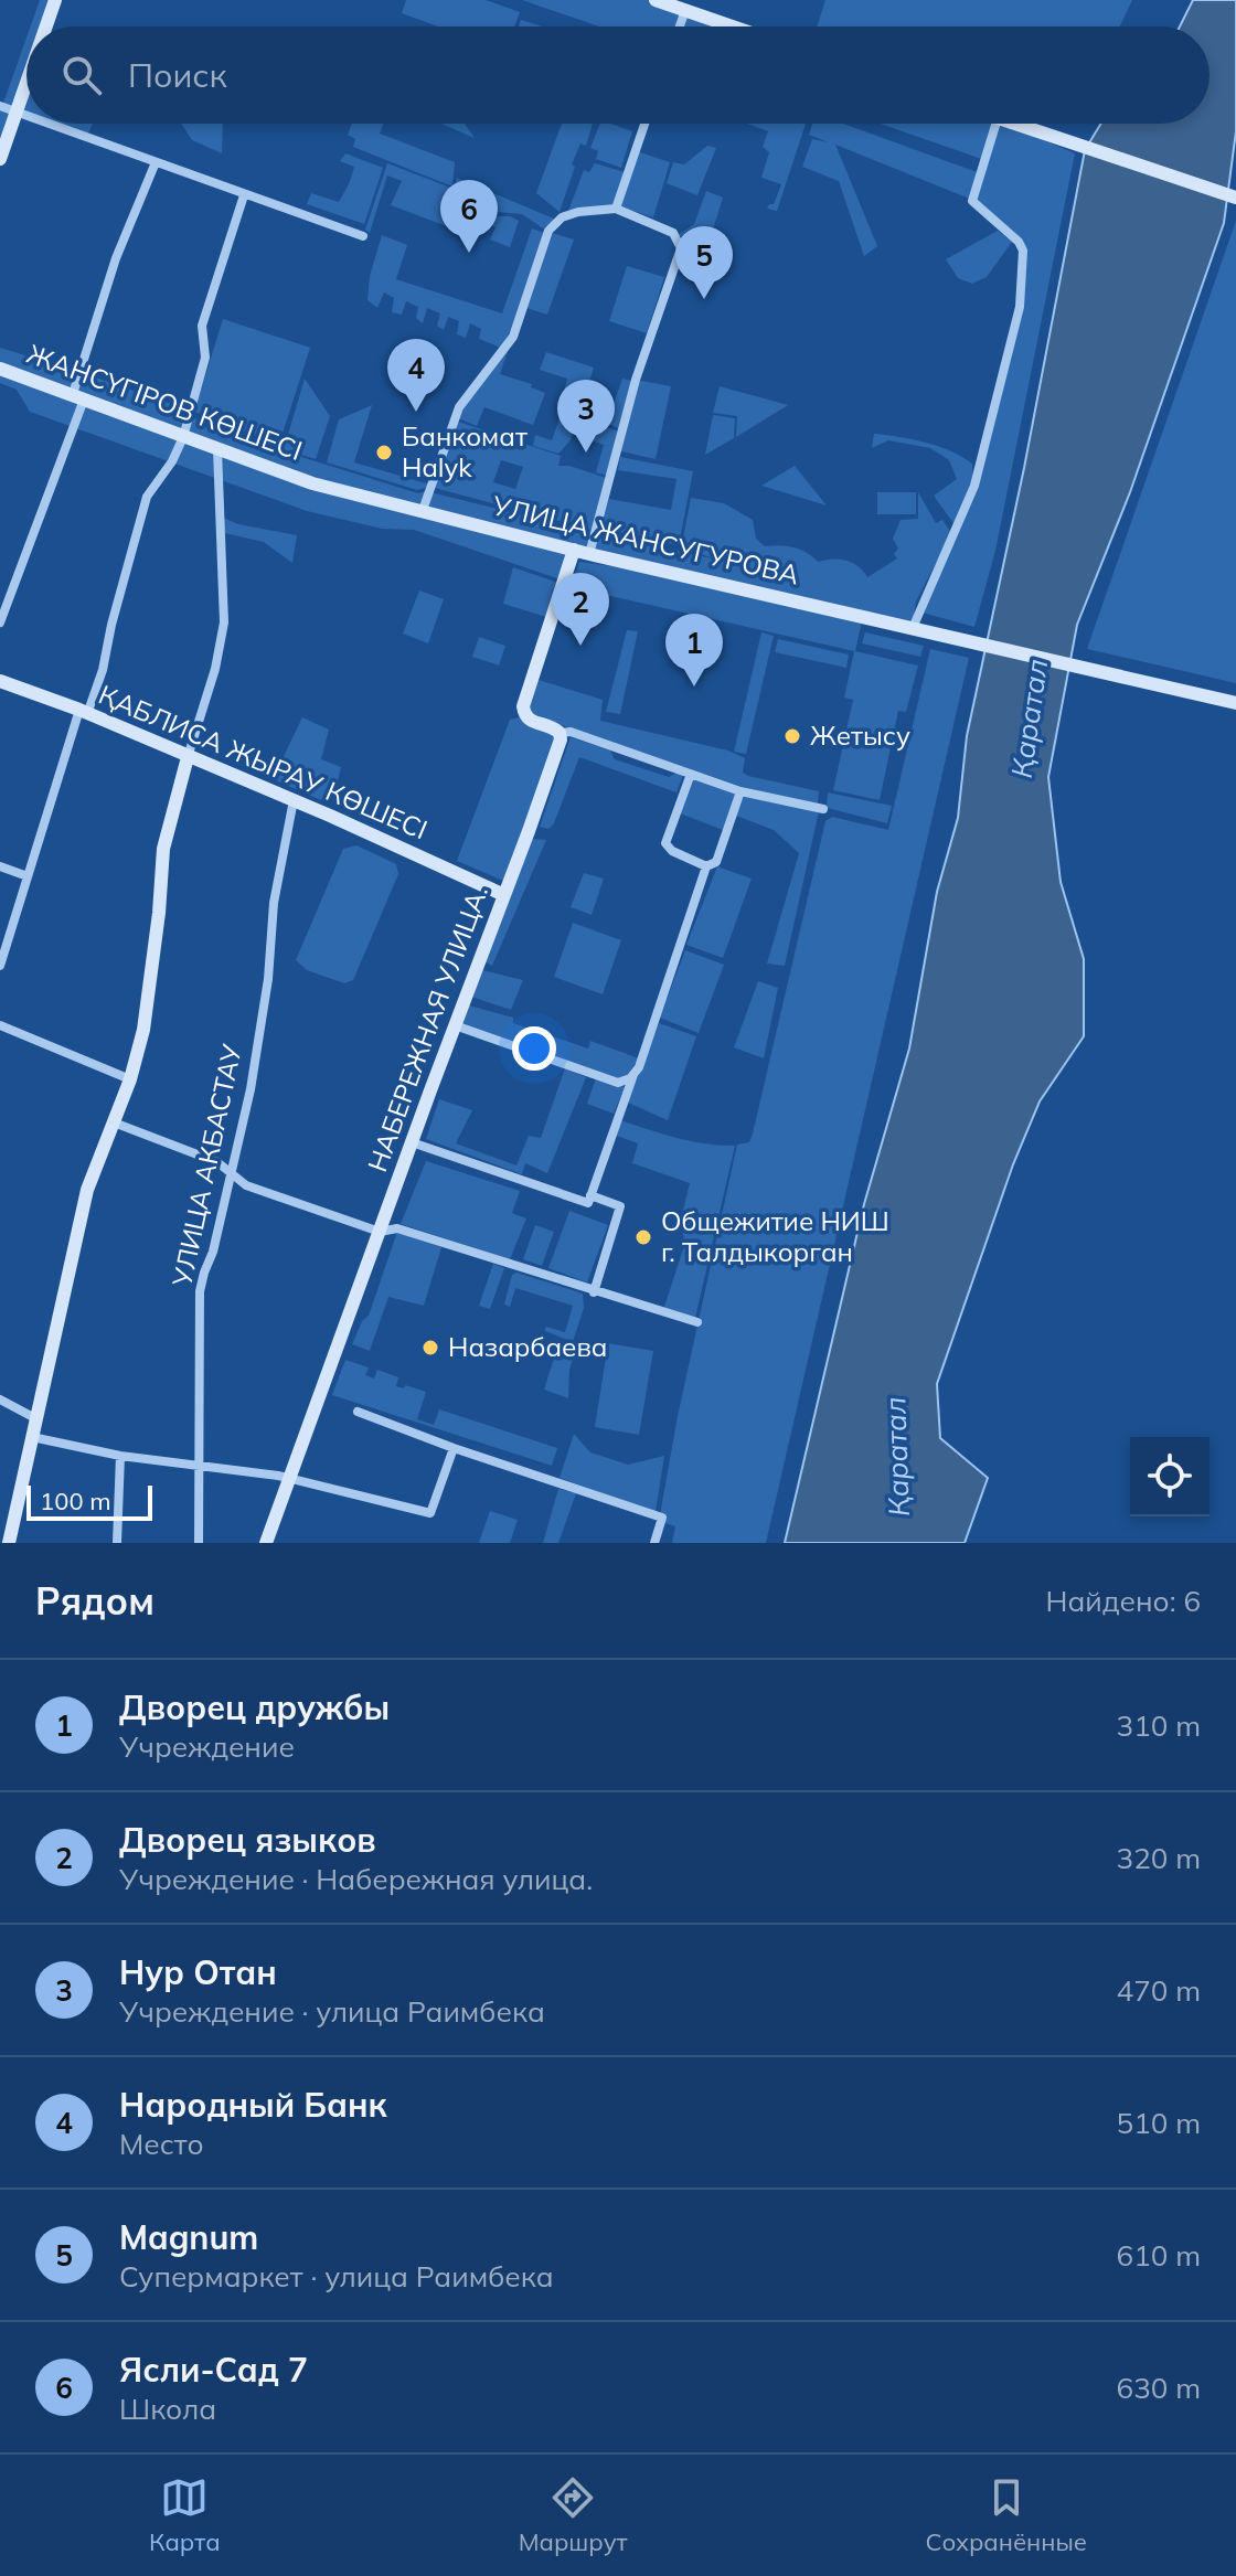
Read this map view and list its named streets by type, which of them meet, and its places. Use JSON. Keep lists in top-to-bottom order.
{
  "streets": {
    "street": [
      "ЖАНСҮГІРОВ КӨШЕСІ",
      "УЛИЦА ЖАНСУГУРОВА",
      "ҚАБЛИСА ЖЫРАУ КӨШЕСІ",
      "НАБЕРЕЖНАЯ УЛИЦА.",
      "УЛИЦА АКБАСТАУ"
    ]
  },
  "crossings": [
    ["ЖАНСҮГІРОВ КӨШЕСІ", "УЛИЦА ЖАНСУГУРОВА"],
    ["ҚАБЛИСА ЖЫРАУ КӨШЕСІ", "НАБЕРЕЖНАЯ УЛИЦА."],
    ["ҚАБЛИСА ЖЫРАУ КӨШЕСІ", "УЛИЦА АКБАСТАУ"]
  ],
  "water": ["Қаратал"],
  "places": [
    "Банкомат Halyk",
    "Жетысу",
    "Общежитие НИШ г. Талдыкорган",
    "Назарбаева"
  ],
  "scale_bar": "100 m",
  "page": {
    "search": "Поиск",
    "pins": [
      "6",
      "5",
      "4",
      "3",
      "2",
      "1"
    ],
    "scale": "100 m",
    "heading": ["Рядом", "Найдено: 6"],
    "list": [
      {
        "mark": "1",
        "name": "Дворец дружбы",
        "note": "Учреждение",
        "value": "310 m"
      },
      {
        "mark": "2",
        "name": "Дворец языков",
        "note": "Учреждение · Набережная улица.",
        "value": "320 m"
      },
      {
        "mark": "3",
        "name": "Нур Отан",
        "note": "Учреждение · улица Раимбека",
        "value": "470 m"
      },
      {
        "mark": "4",
        "name": "Народный Банк",
        "note": "Место",
        "value": "510 m"
      },
      {
        "mark": "5",
        "name": "Magnum",
        "note": "Супермаркет · улица Раимбека",
        "value": "610 m"
      },
      {
        "mark": "6",
        "name": "Ясли-Сад 7",
        "note": "Школа",
        "value": "630 m"
      }
    ],
    "nav": ["Карта", "Маршрут", "Сохранённые"]
  }
}
